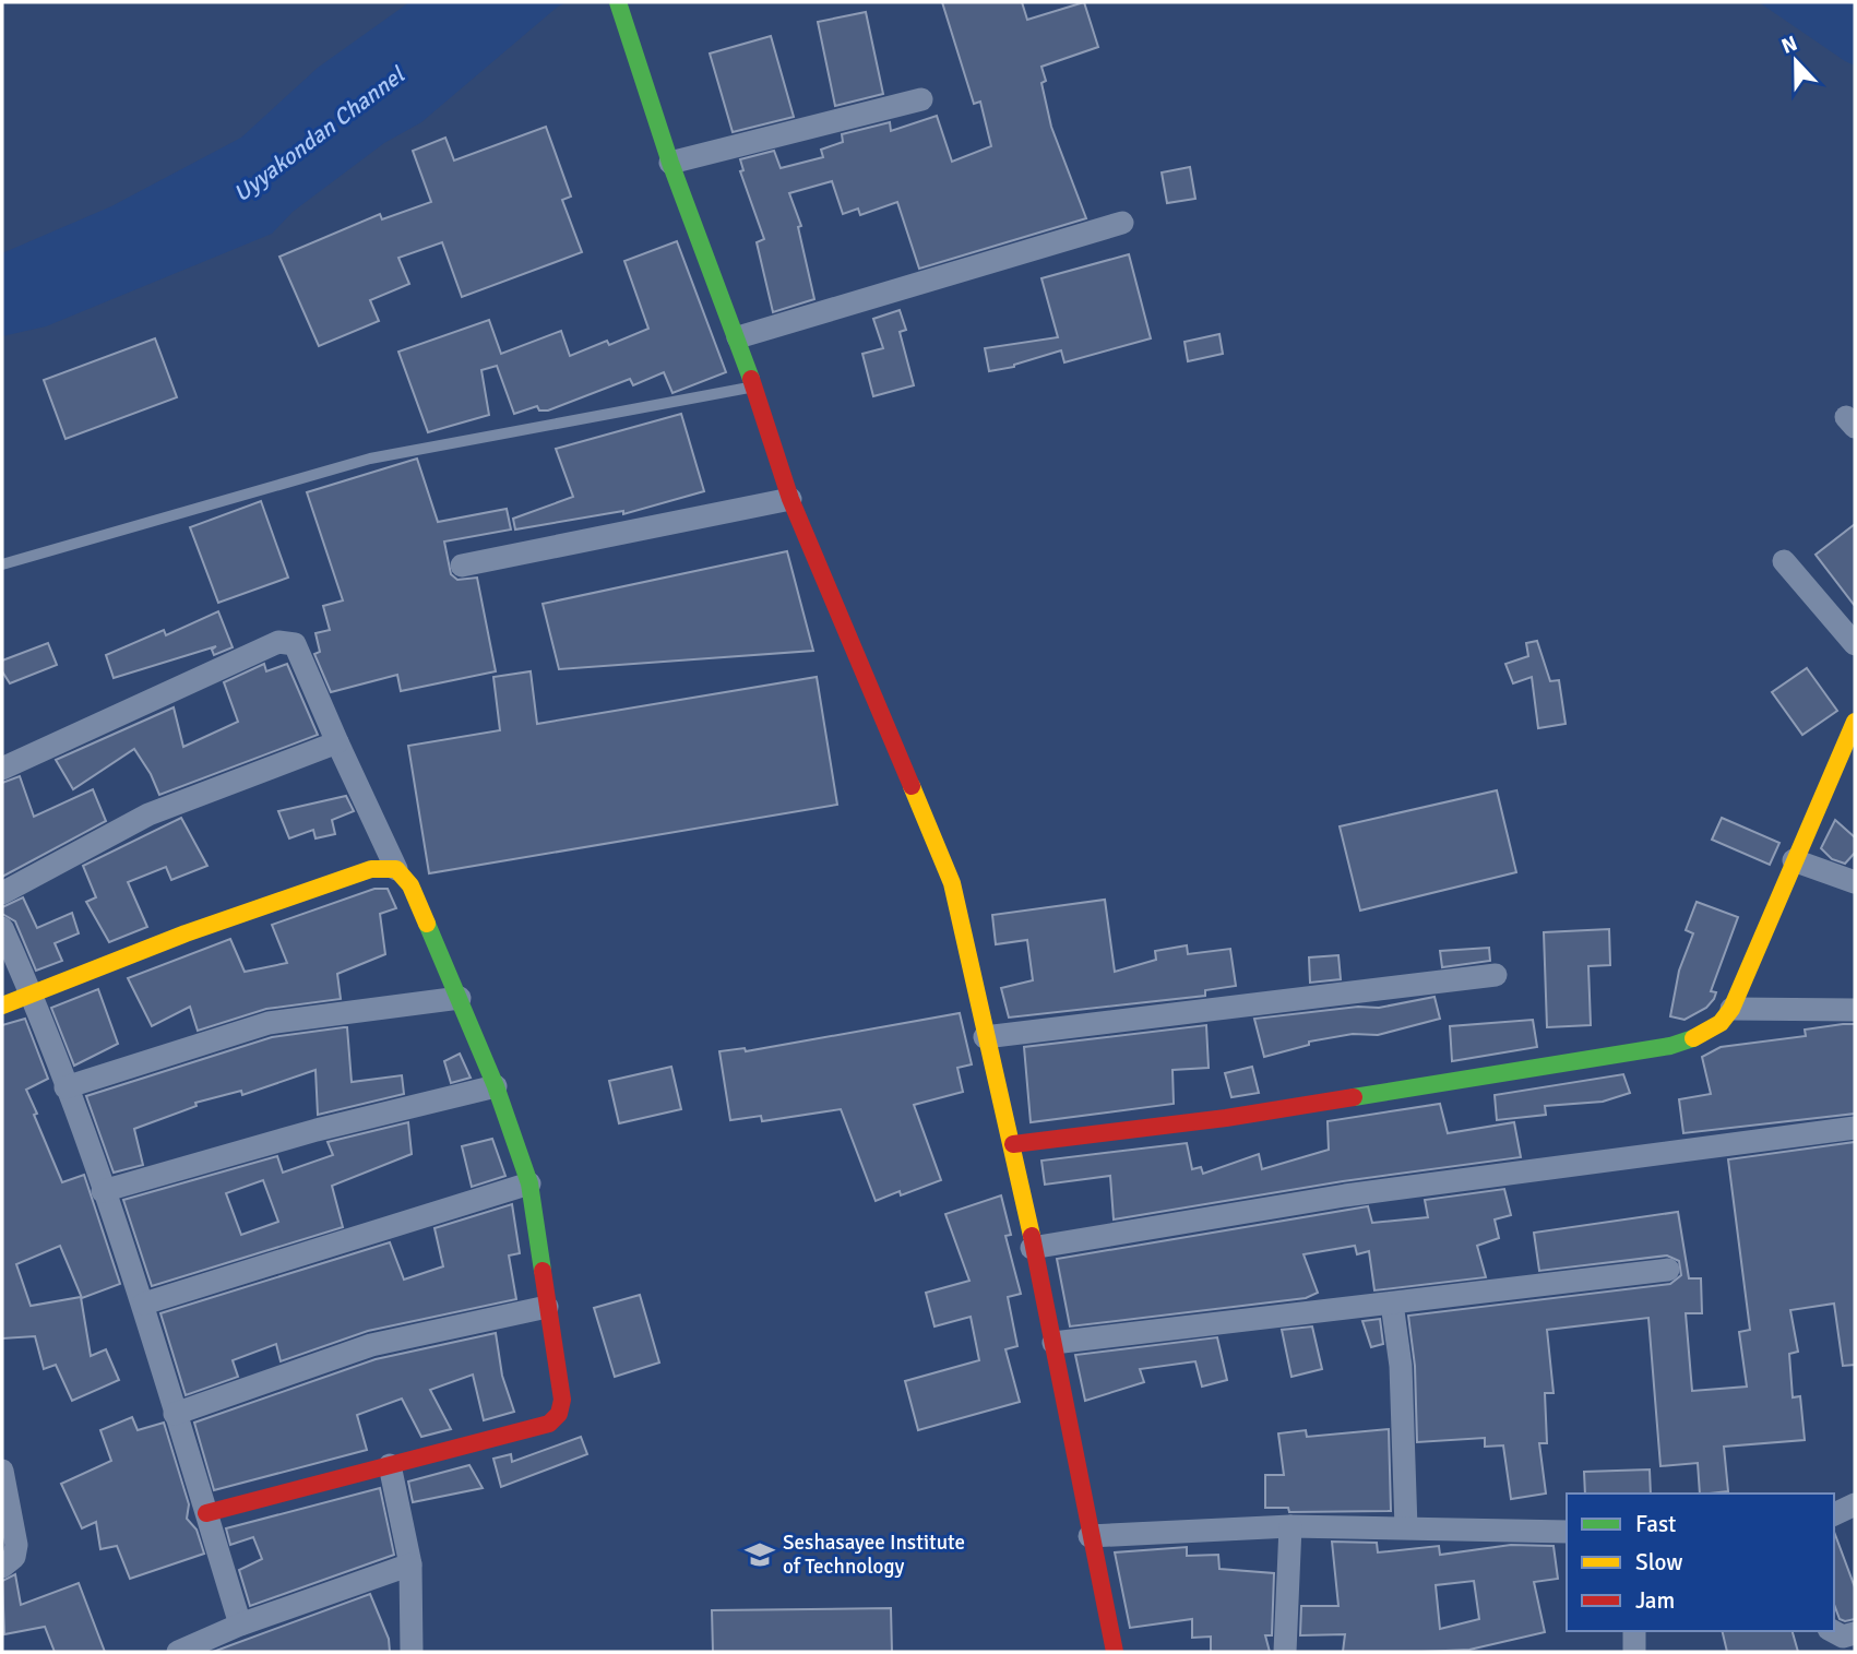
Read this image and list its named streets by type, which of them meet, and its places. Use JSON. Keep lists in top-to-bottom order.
{
  "water": ["Uyyakondan Channel"],
  "places": {
    "school or university": ["Seshasayee Institute of Technology"]
  },
  "legend": ["Fast", "Slow", "Jam"],
  "north": "top"
}
